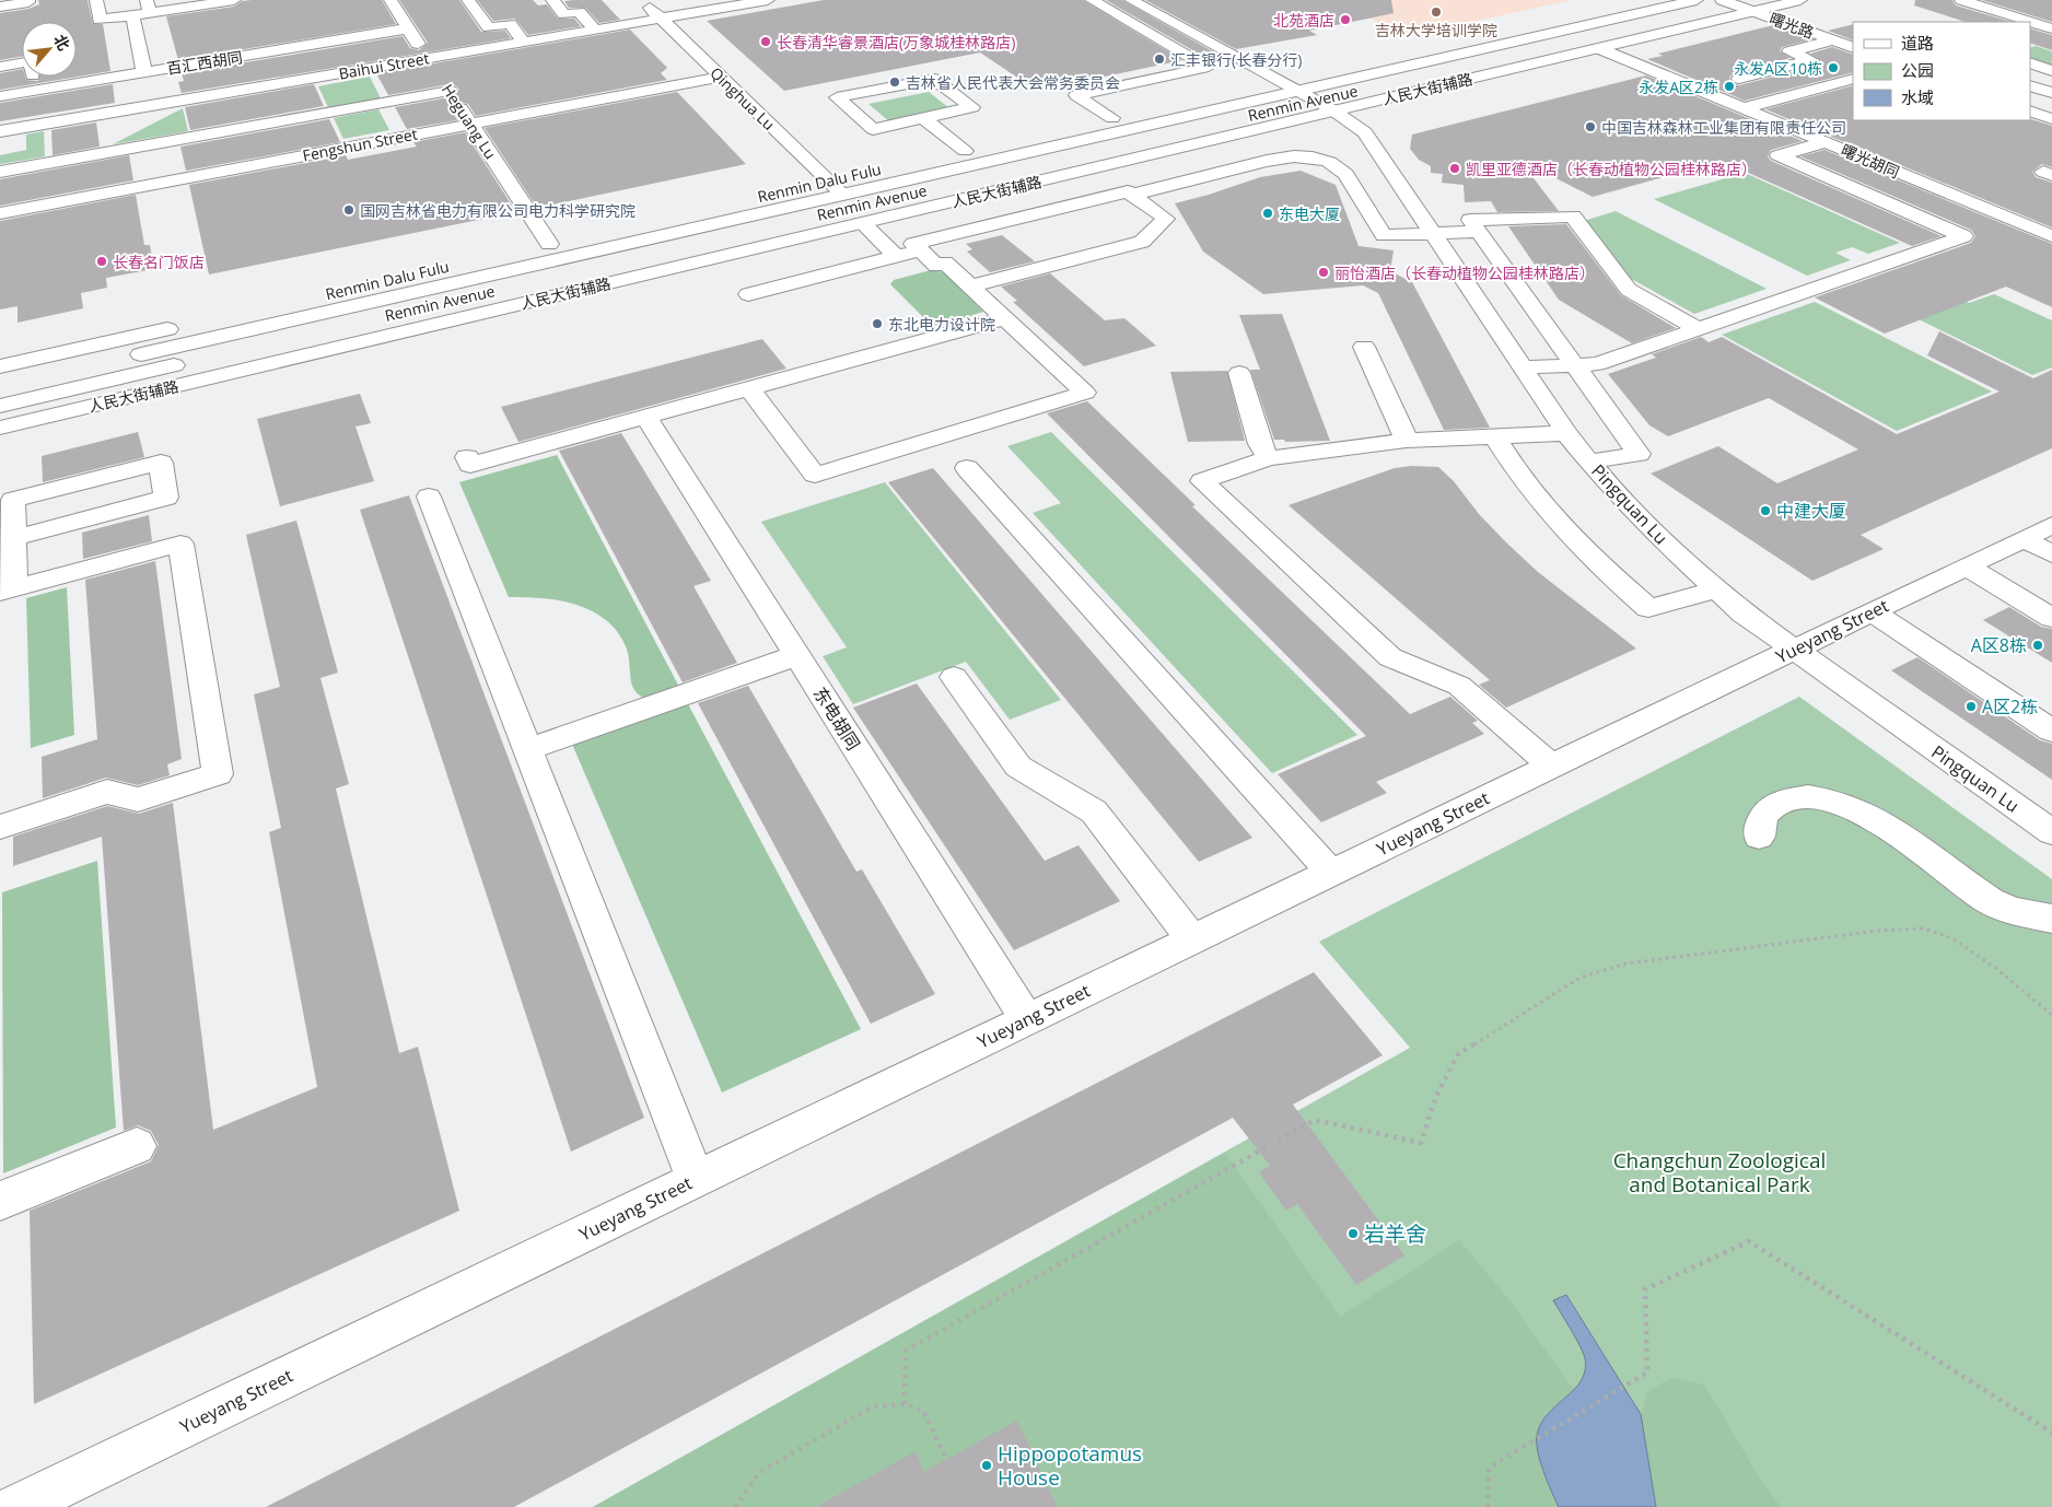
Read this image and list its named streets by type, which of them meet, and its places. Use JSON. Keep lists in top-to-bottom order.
{
  "streets": {
    "main road": [
      "曙光路",
      "百汇西胡同",
      "Baihui Street",
      "人民大街辅路",
      "Qinghua Lu",
      "Renmin Avenue",
      "Heguang Lu",
      "Fengshun Street",
      "曙光胡同",
      "Renmin Dalu Fulu",
      "Pingquan Lu",
      "Yueyang Street",
      "东电胡同"
    ]
  },
  "crossings": [
    ["曙光路", "人民大街辅路"],
    ["曙光路", "Renmin Avenue"],
    ["百汇西胡同", "Heguang Lu"],
    ["Baihui Street", "Qinghua Lu"],
    ["Baihui Street", "Heguang Lu"],
    ["人民大街辅路", "Renmin Avenue"],
    ["人民大街辅路", "曙光胡同"],
    ["人民大街辅路", "Renmin Dalu Fulu"],
    ["人民大街辅路", "Pingquan Lu"],
    ["Qinghua Lu", "Renmin Avenue"],
    ["Qinghua Lu", "Fengshun Street"],
    ["Qinghua Lu", "Renmin Dalu Fulu"],
    ["Renmin Avenue", "Renmin Dalu Fulu"],
    ["Renmin Avenue", "Pingquan Lu"],
    ["Heguang Lu", "Fengshun Street"],
    ["Heguang Lu", "Renmin Dalu Fulu"],
    ["Renmin Dalu Fulu", "Pingquan Lu"],
    ["Pingquan Lu", "Yueyang Street"],
    ["Yueyang Street", "东电胡同"]
  ],
  "parks": ["Changchun Zoological and Botanical Park"],
  "places": [
    "吉林大学培训学院",
    "北苑酒店",
    "长春清华睿景酒店(万象城桂林路店)",
    "汇丰银行(长春分行)",
    "永发A区10栋",
    "吉林省人民代表大会常务委员会",
    "永发A区2栋",
    "中国吉林森林工业集团有限责任公司",
    "凯里亚德酒店（长春动植物公园桂林路店）",
    "国网吉林省电力有限公司电力科学研究院",
    "东电大厦",
    "长春名门饭店",
    "丽怡酒店（长春动植物公园桂林路店）",
    "东北电力设计院",
    "中建大厦",
    "A区8栋",
    "A区2栋",
    "岩羊舍",
    "Hippopotamus House"
  ],
  "legend": ["道路", "公园", "水域"],
  "north": "top right"
}
